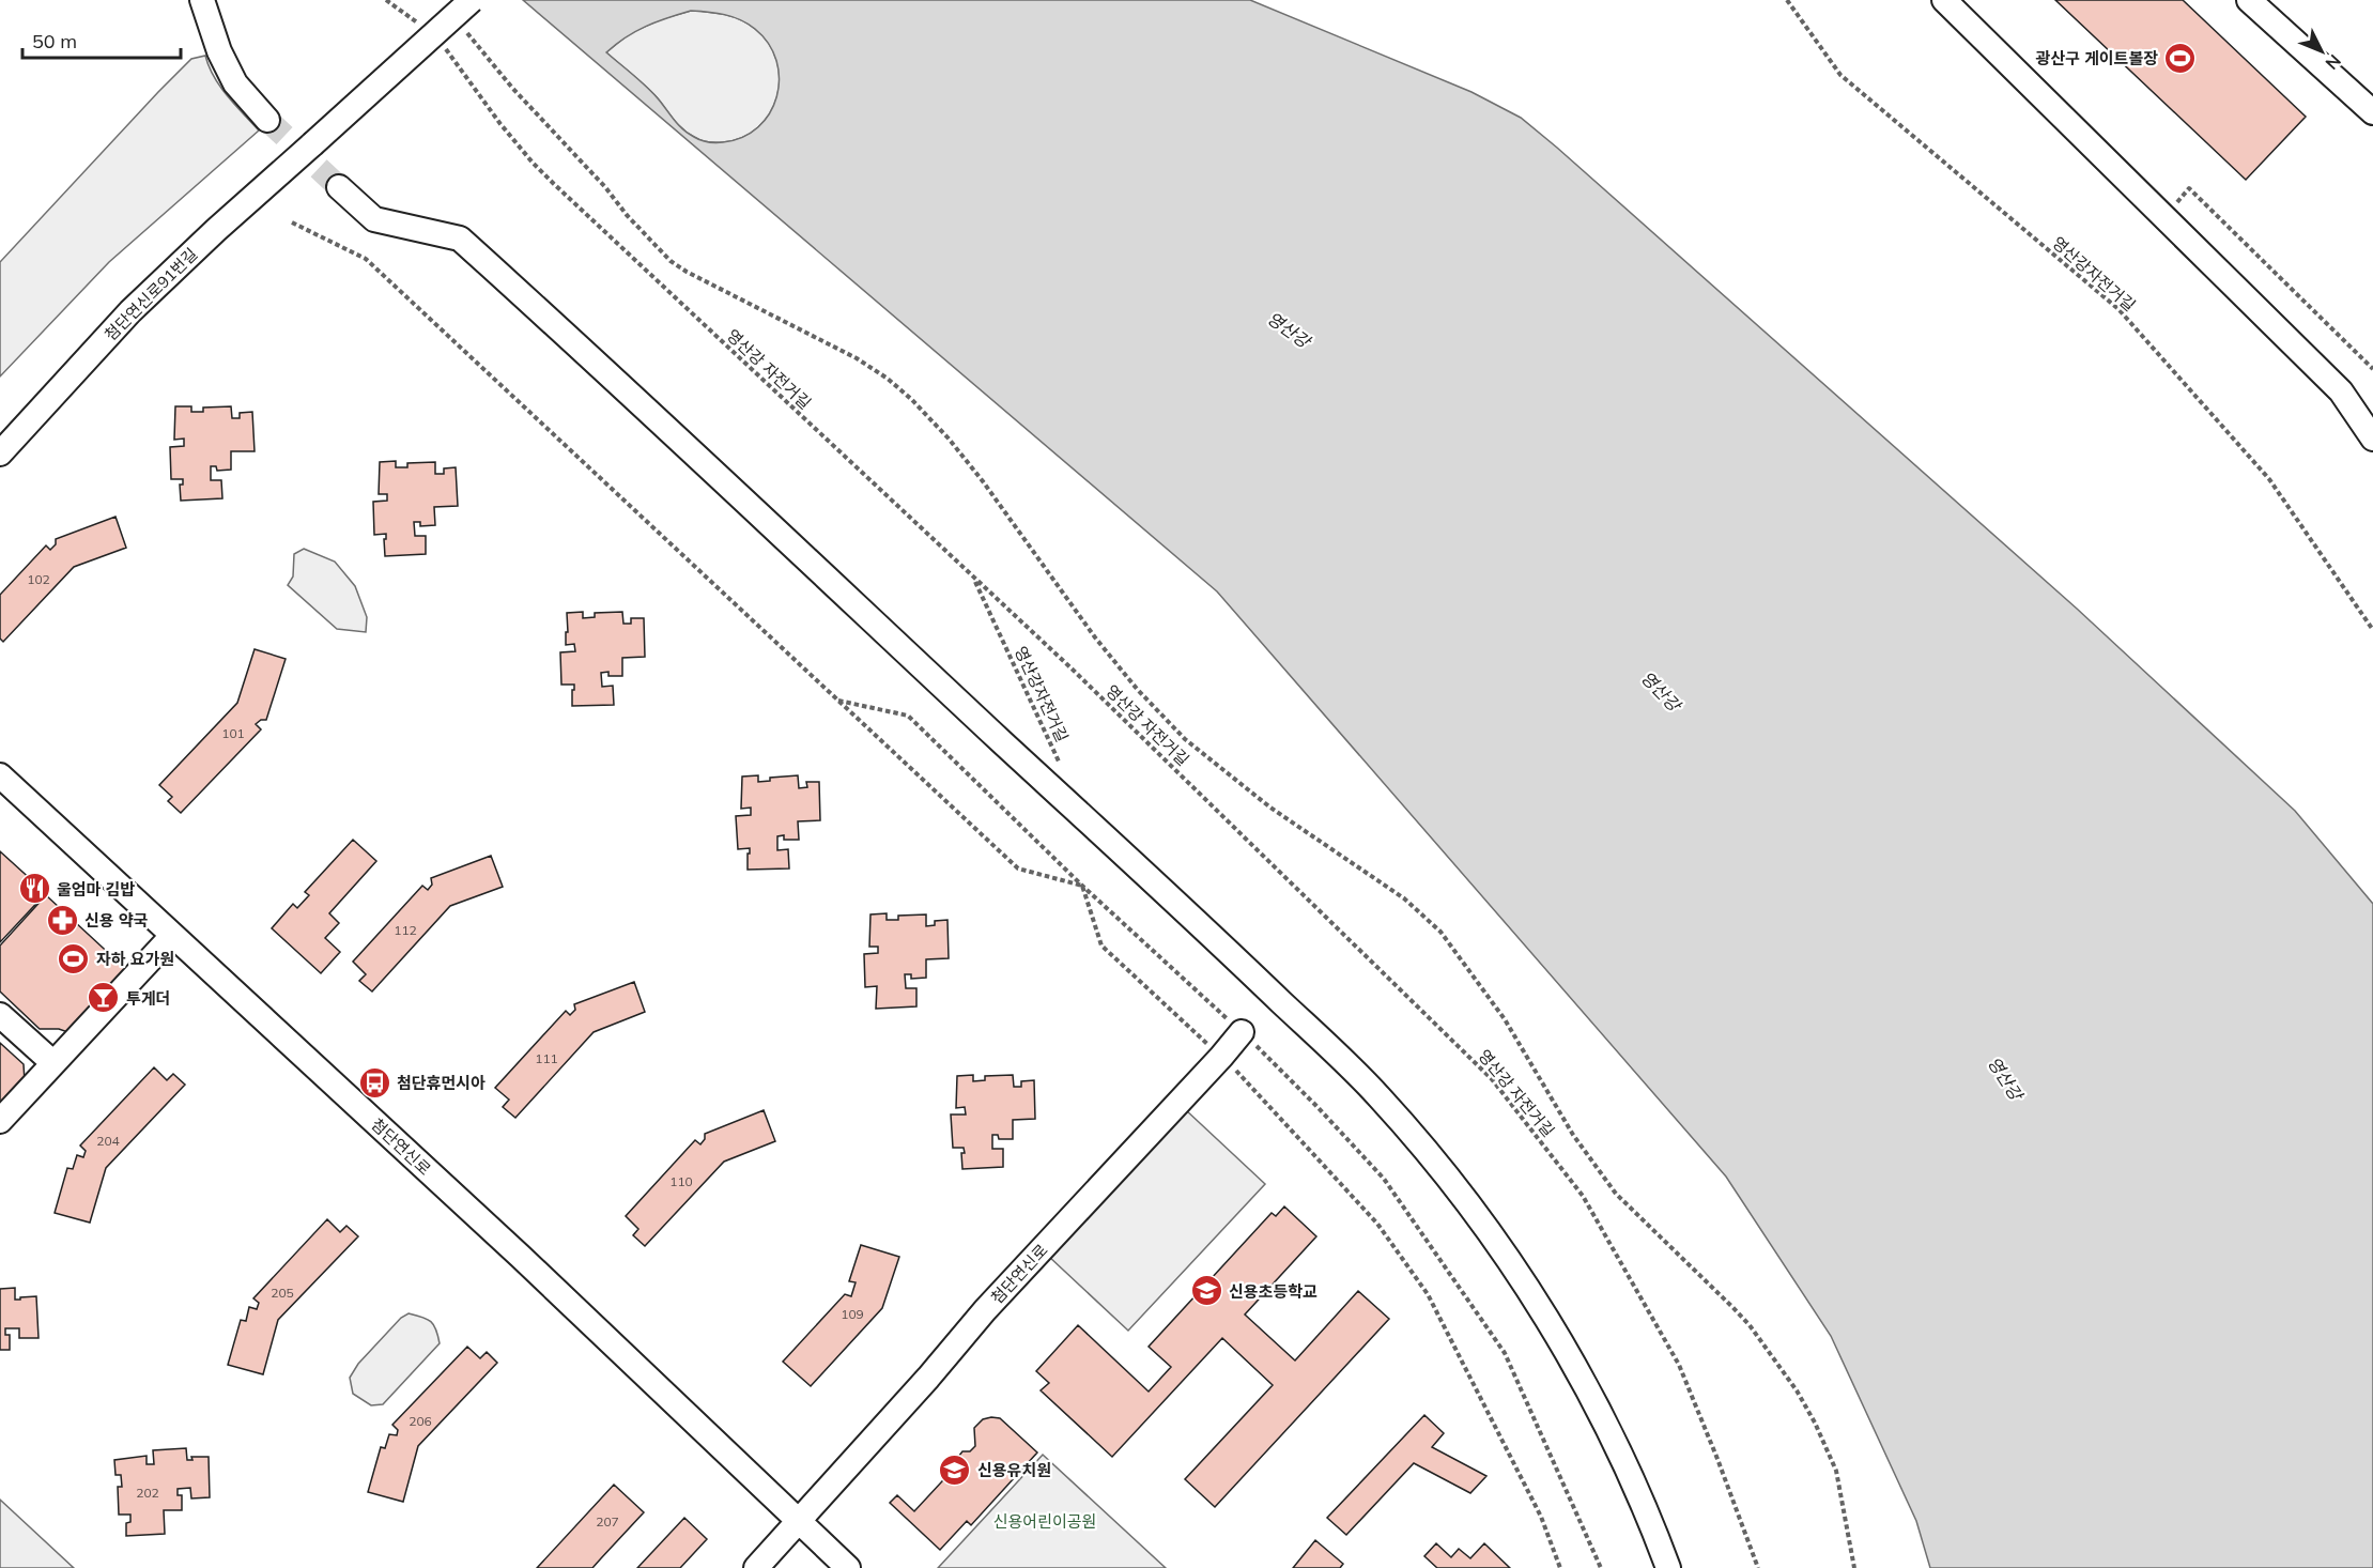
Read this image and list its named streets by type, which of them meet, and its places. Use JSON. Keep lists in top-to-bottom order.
{
  "streets": {
    "street": ["첨단연신로91번길", "첨단연신로"],
    "path": ["영산강자전거길", "영산강 자전거길"]
  },
  "crossings": [
    ["영산강자전거길", "영산강 자전거길"]
  ],
  "water": ["영산강"],
  "parks": ["신용어린이공원"],
  "places": {
    "sports": ["광산구 게이트볼장", "자하 요가원"],
    "restaurant": ["울엄마 김밥"],
    "pharmacy": ["신용 약국"],
    "bar": ["투게더"],
    "bus stop": ["첨단휴먼시아"],
    "school or university": ["신용초등학교", "신용유치원"]
  },
  "house_numbers": [
    "102",
    "101",
    "112",
    "111",
    "204",
    "110",
    "205",
    "109",
    "206",
    "202",
    "207"
  ],
  "scale_bar": "50 m",
  "north": "bottom right"
}
